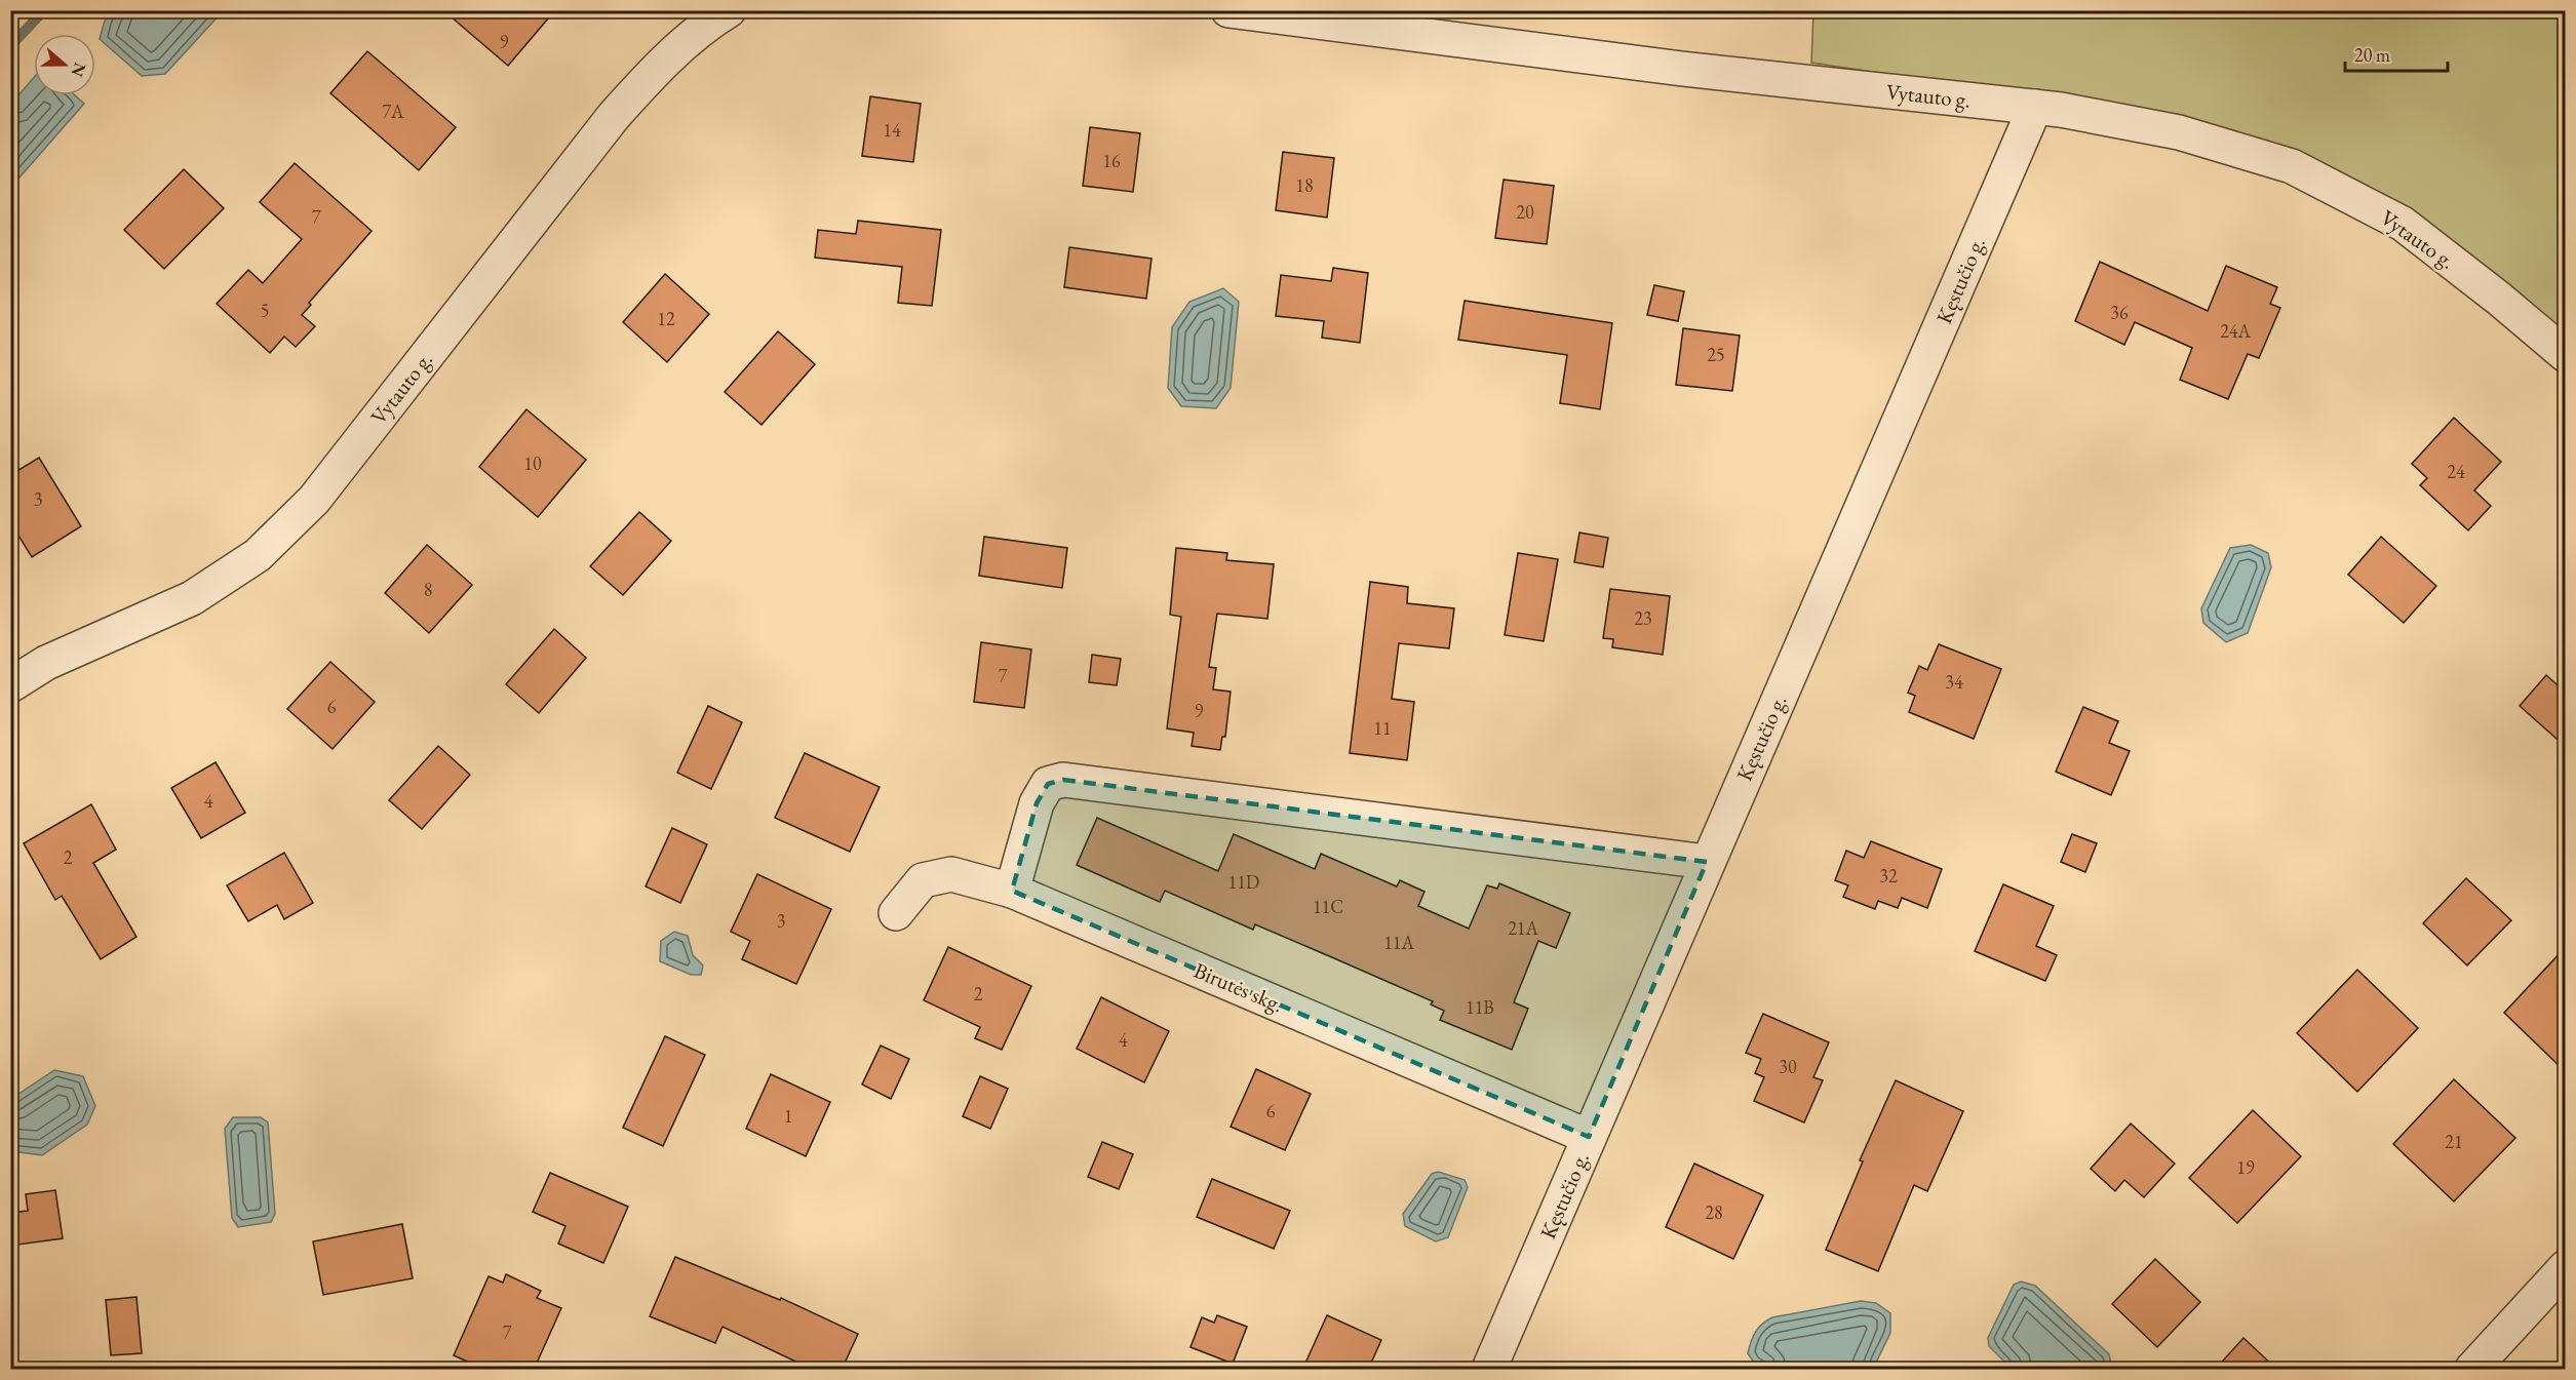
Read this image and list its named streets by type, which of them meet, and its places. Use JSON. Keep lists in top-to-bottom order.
{
  "streets": {
    "street": ["Vytauto g.", "Kęstučio g.", "Birutės skg."]
  },
  "crossings": [
    ["Vytauto g.", "Kęstučio g."],
    ["Kęstučio g.", "Birutės skg."]
  ],
  "house_numbers": [
    "9",
    "7A",
    "14",
    "16",
    "18",
    "20",
    "7",
    "5",
    "36",
    "12",
    "24A",
    "25",
    "10",
    "24",
    "3",
    "8",
    "23",
    "7",
    "34",
    "6",
    "9",
    "11",
    "4",
    "2",
    "32",
    "11D",
    "11C",
    "3",
    "21A",
    "11A",
    "2",
    "11B",
    "4",
    "30",
    "6",
    "1",
    "21",
    "19",
    "28",
    "7"
  ],
  "scale_bar": "20 m",
  "north": "right"
}
